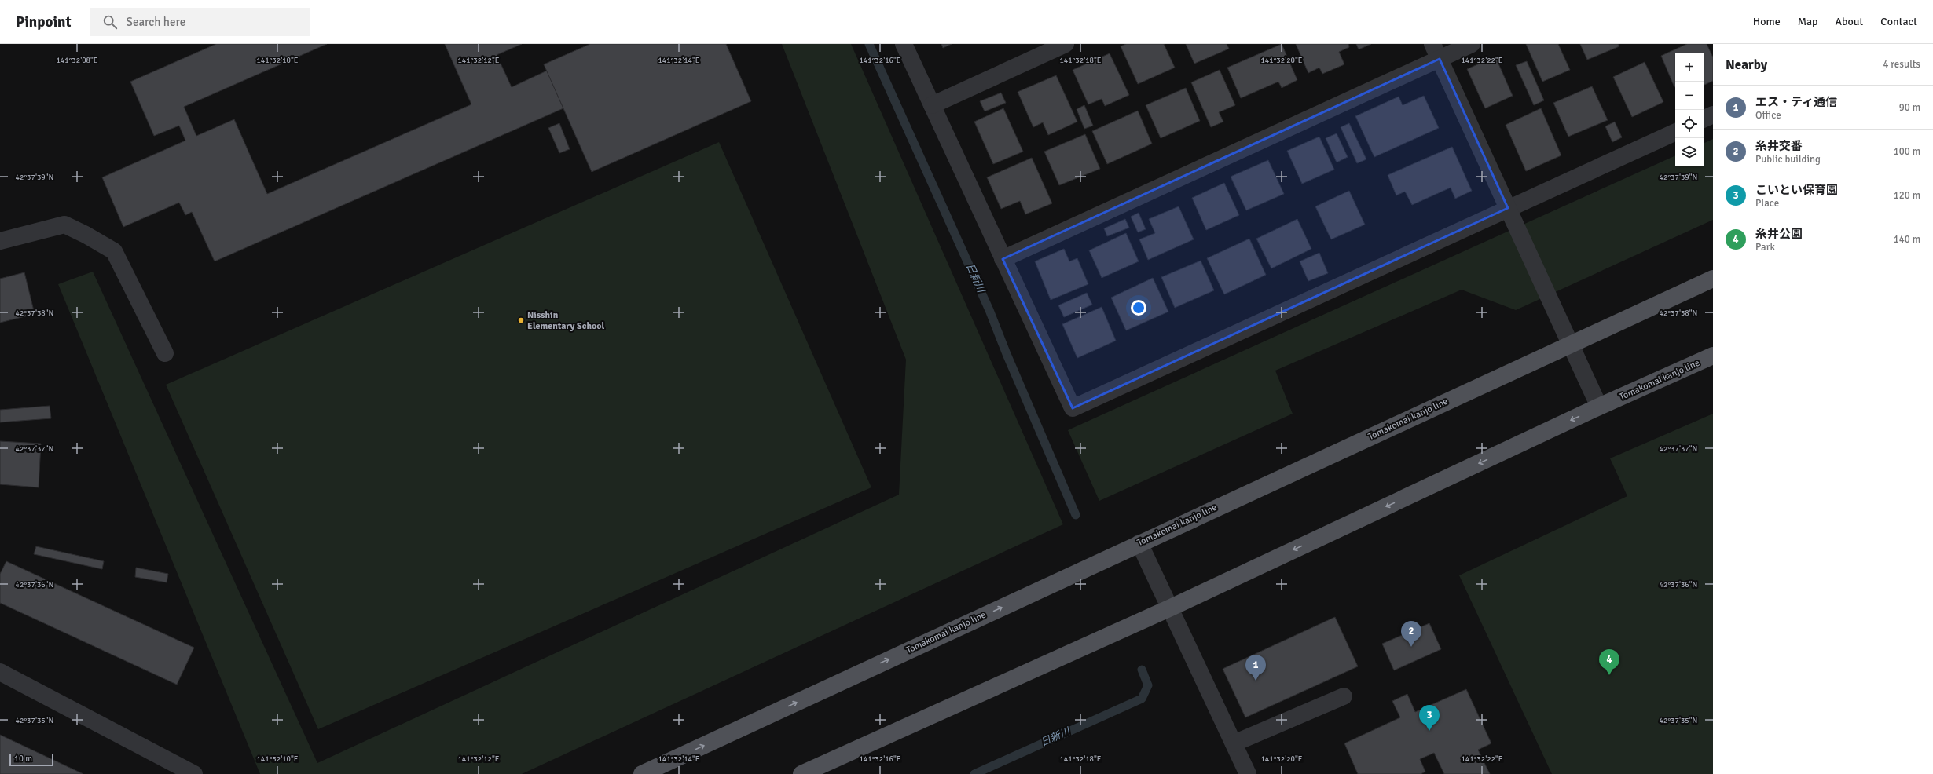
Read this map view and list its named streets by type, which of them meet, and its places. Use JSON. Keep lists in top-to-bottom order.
{
  "streets": {
    "main road": ["Tomakomai kanjo line"]
  },
  "water": ["日新川"],
  "places": ["Nisshin Elementary School"],
  "scale_bar": "10 m",
  "page": {
    "header": "Pinpoint",
    "search": "Search here",
    "nav": [
      "Home",
      "Map",
      "About",
      "Contact"
    ],
    "heading": ["Nearby", "4 results"],
    "map_buttons": ["+", "−"],
    "list": [
      {
        "mark": "1",
        "name": "エス・ティ通信",
        "note": "Office",
        "value": "90 m"
      },
      {
        "mark": "2",
        "name": "糸井交番",
        "note": "Public building",
        "value": "100 m"
      },
      {
        "mark": "3",
        "name": "こいとい保育園",
        "note": "Place",
        "value": "120 m"
      },
      {
        "mark": "4",
        "name": "糸井公園",
        "note": "Park",
        "value": "140 m"
      }
    ],
    "pins": [
      "2",
      "4",
      "1",
      "3"
    ],
    "scale": "10 m"
  },
  "coordinates": [
    "141°32'08\"E",
    "141°32'10\"E",
    "141°32'12\"E",
    "141°32'14\"E",
    "141°32'16\"E",
    "141°32'18\"E",
    "141°32'20\"E",
    "141°32'22\"E",
    "42°37'39\"N",
    "42°37'38\"N",
    "42°37'37\"N",
    "42°37'36\"N",
    "42°37'35\"N"
  ]
}
